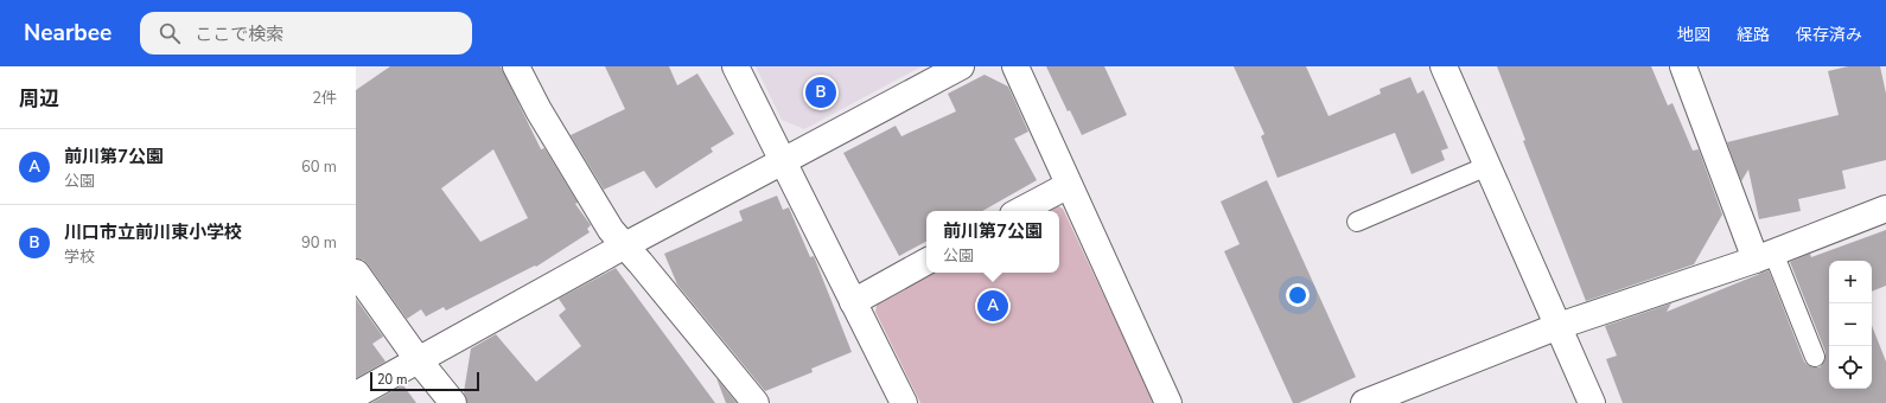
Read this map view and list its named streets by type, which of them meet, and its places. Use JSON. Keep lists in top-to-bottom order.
{
  "scale_bar": "20 m",
  "page": {
    "header": "Nearbee",
    "search": "ここで検索",
    "nav": ["地図", "経路", "保存済み"],
    "heading": ["周辺", "2件"],
    "pins": ["B", "A"],
    "list": [
      {
        "mark": "A",
        "name": "前川第7公園",
        "note": "公園",
        "value": "60 m"
      },
      {
        "mark": "B",
        "name": "川口市立前川東小学校",
        "note": "学校",
        "value": "90 m"
      }
    ],
    "popup": ["前川第7公園", "公園"],
    "map_buttons": ["+", "−"],
    "scale": "20 m"
  }
}
